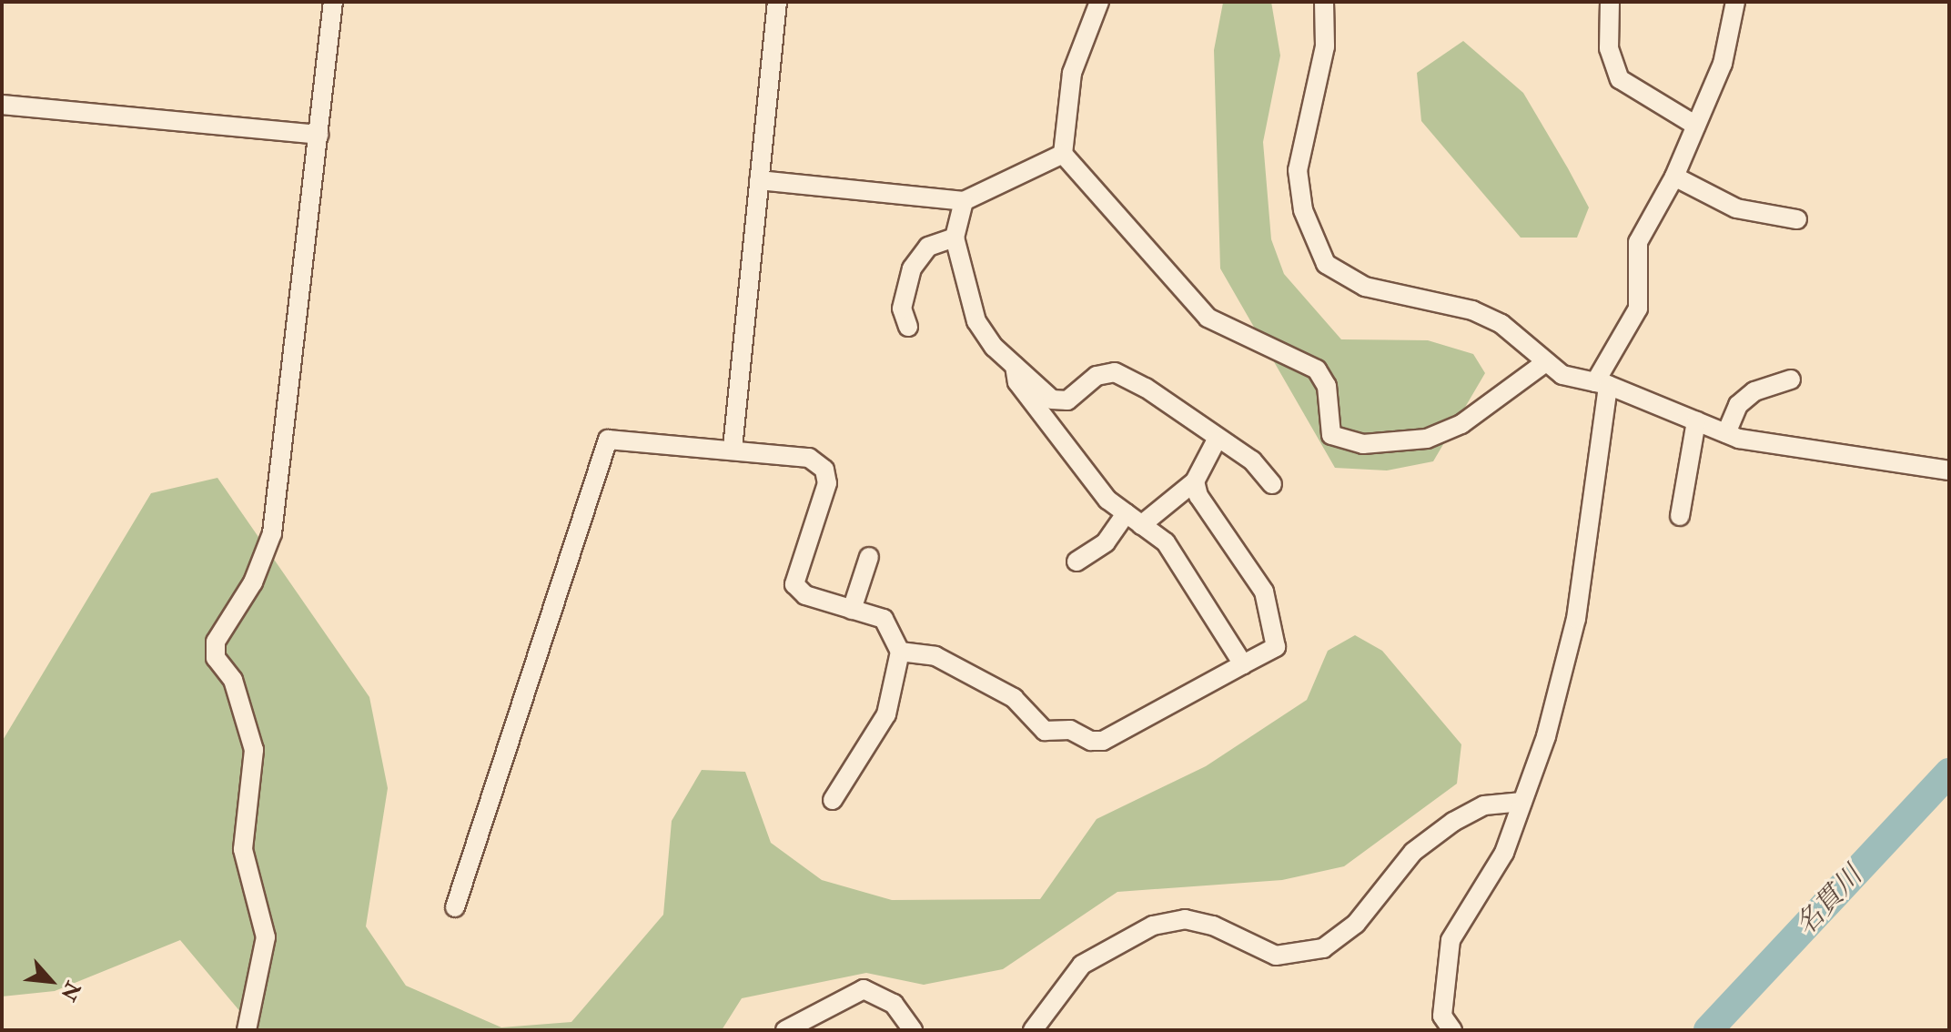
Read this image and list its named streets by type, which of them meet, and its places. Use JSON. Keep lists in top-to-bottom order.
{
  "water": ["名貫川"],
  "north": "bottom right"
}
